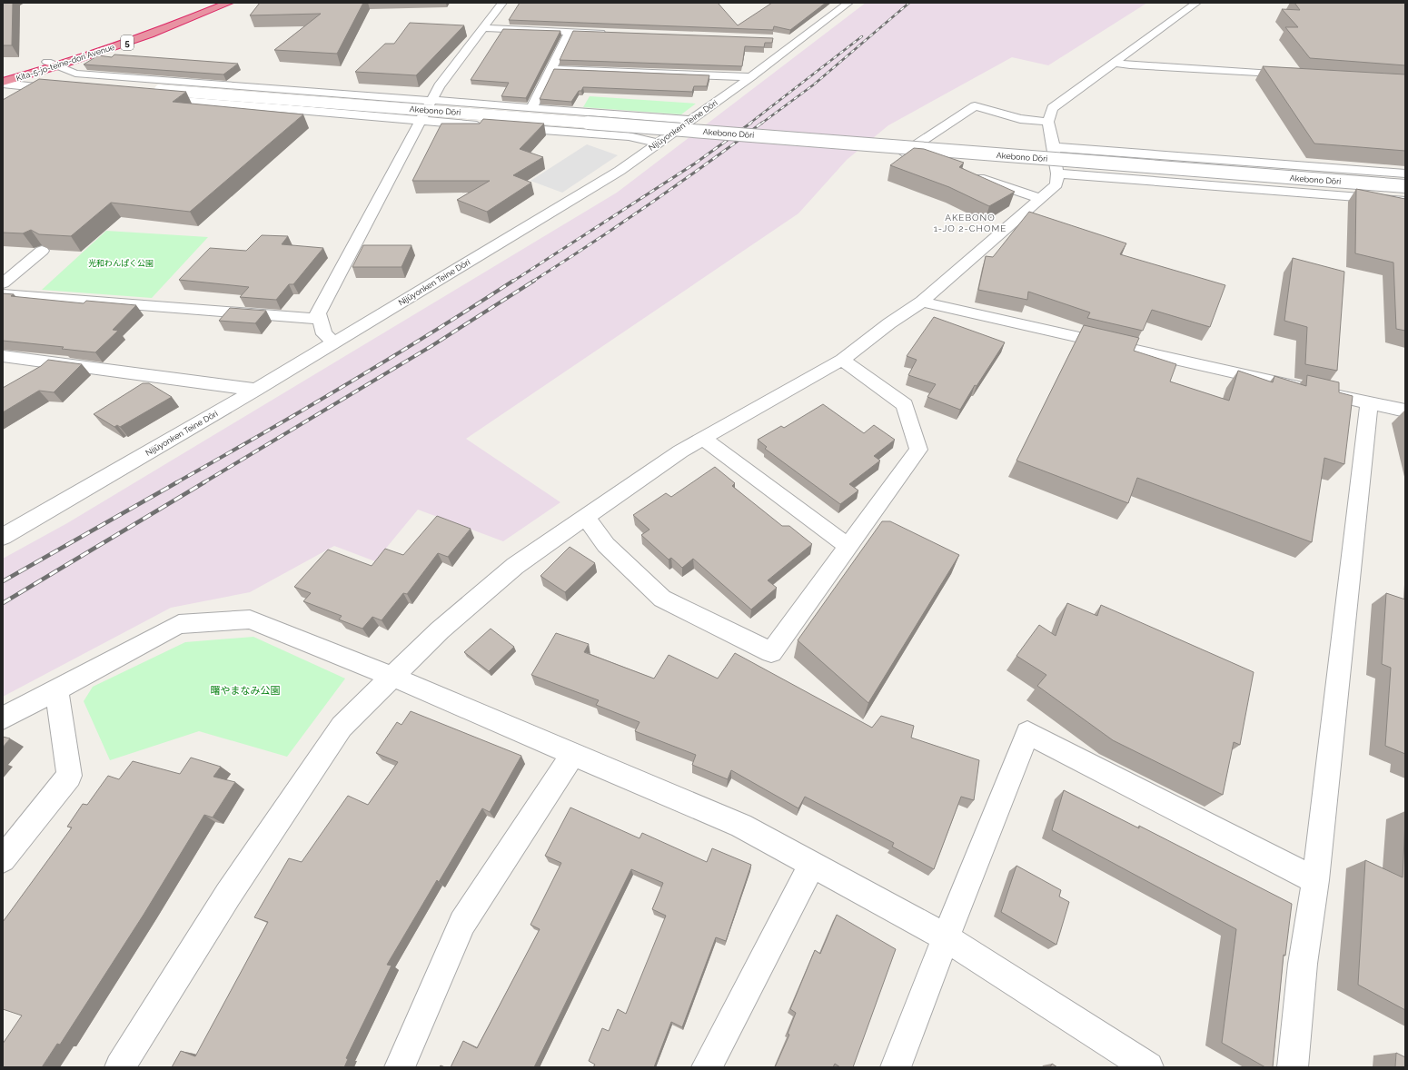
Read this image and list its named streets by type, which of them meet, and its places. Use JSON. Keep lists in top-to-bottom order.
{
  "streets": {
    "highway": ["5", "Kita-5-jo-teine-dori Avenue"],
    "street": ["Akebono Dōri", "Nijūyonken Teine Dōri"]
  },
  "crossings": [
    ["Kita-5-jo-teine-dori Avenue", "Akebono Dōri"]
  ],
  "districts": ["AKEBONO 1-JO 2-CHOME"],
  "parks": ["光和わんぱく公園", "曙やまなみ公園"]
}
